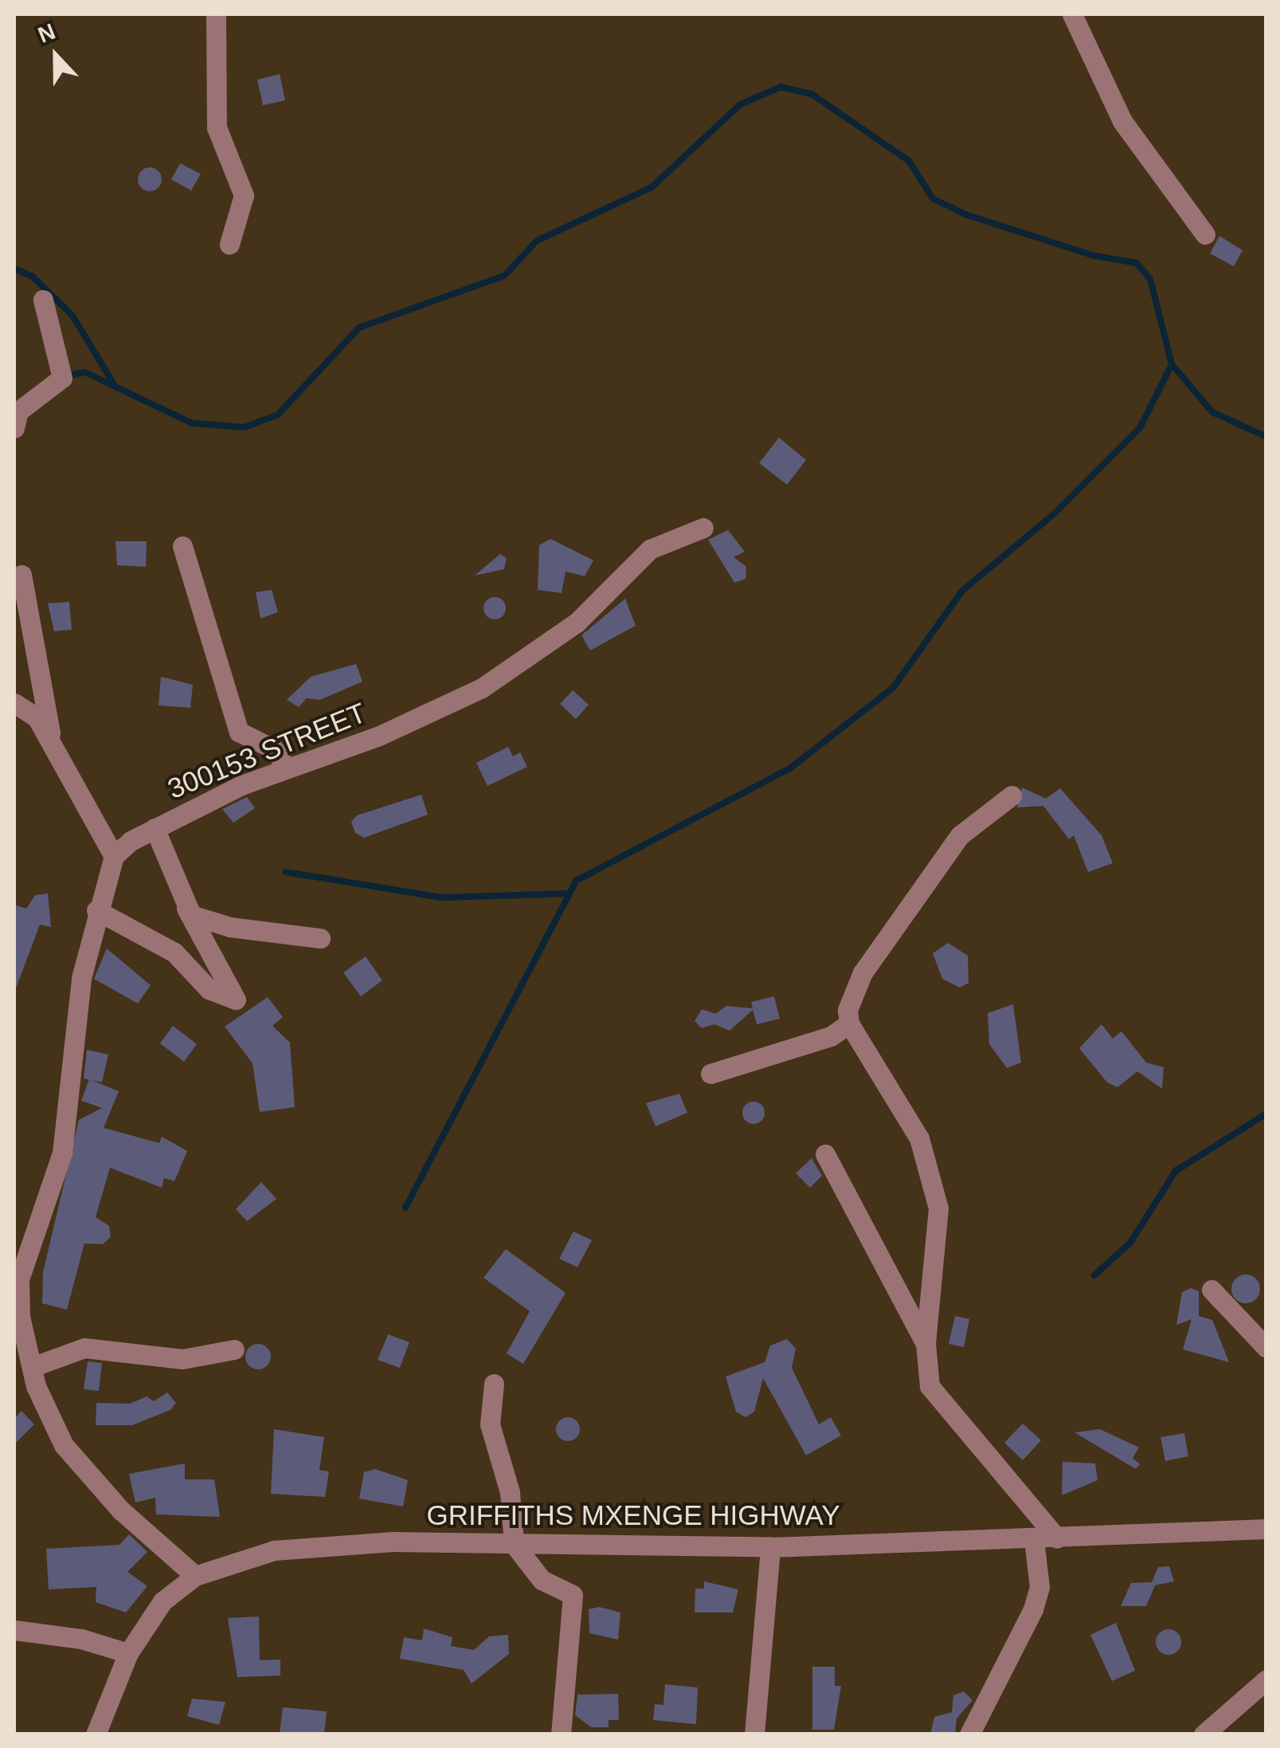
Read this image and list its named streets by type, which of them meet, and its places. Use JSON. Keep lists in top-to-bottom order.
{
  "streets": {
    "street": ["300153 STREET", "GRIFFITHS MXENGE HIGHWAY"]
  },
  "north": "top"
}
